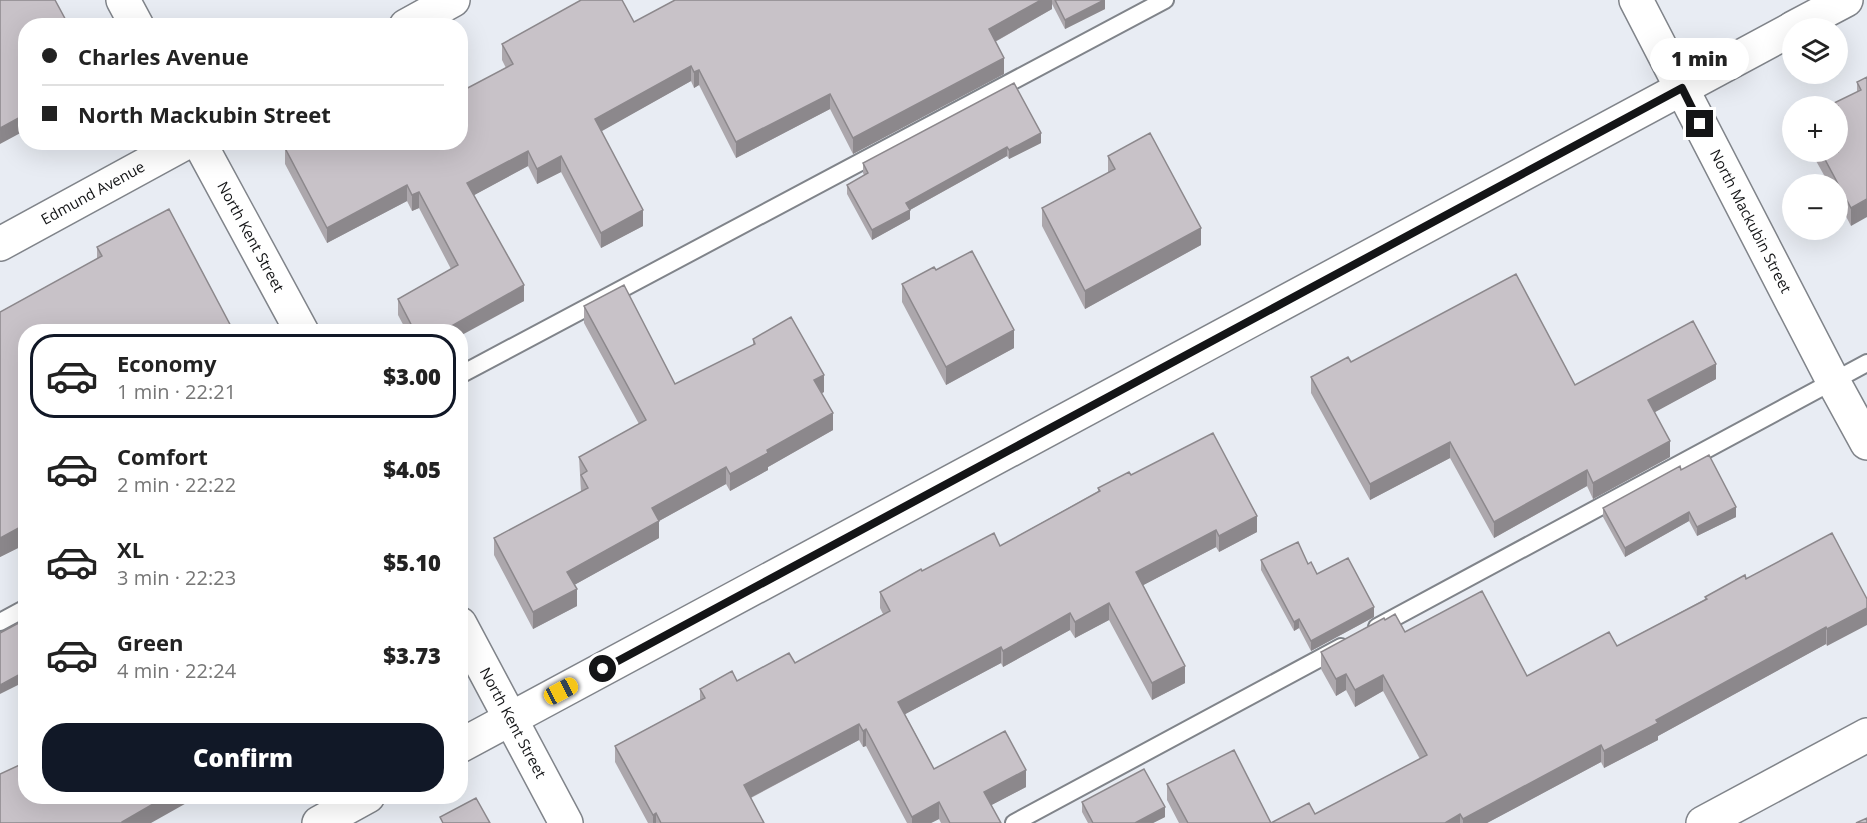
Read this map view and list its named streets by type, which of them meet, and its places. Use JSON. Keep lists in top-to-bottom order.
{
  "streets": {
    "street": ["Edmund Avenue", "North Mackubin Street", "North Kent Street"]
  },
  "page": {
    "map_buttons": ["+", "−"],
    "banner": ["Charles Avenue", "North Mackubin Street"],
    "bubble": "1 min",
    "list": [
      {
        "name": "Economy",
        "note": "1 min · 22:21",
        "value": "$3.00"
      },
      {
        "name": "Comfort",
        "note": "2 min · 22:22",
        "value": "$4.05"
      },
      {
        "name": "XL",
        "note": "3 min · 22:23",
        "value": "$5.10"
      },
      {
        "name": "Green",
        "note": "4 min · 22:24",
        "value": "$3.73"
      }
    ],
    "buttons": "Confirm"
  }
}
